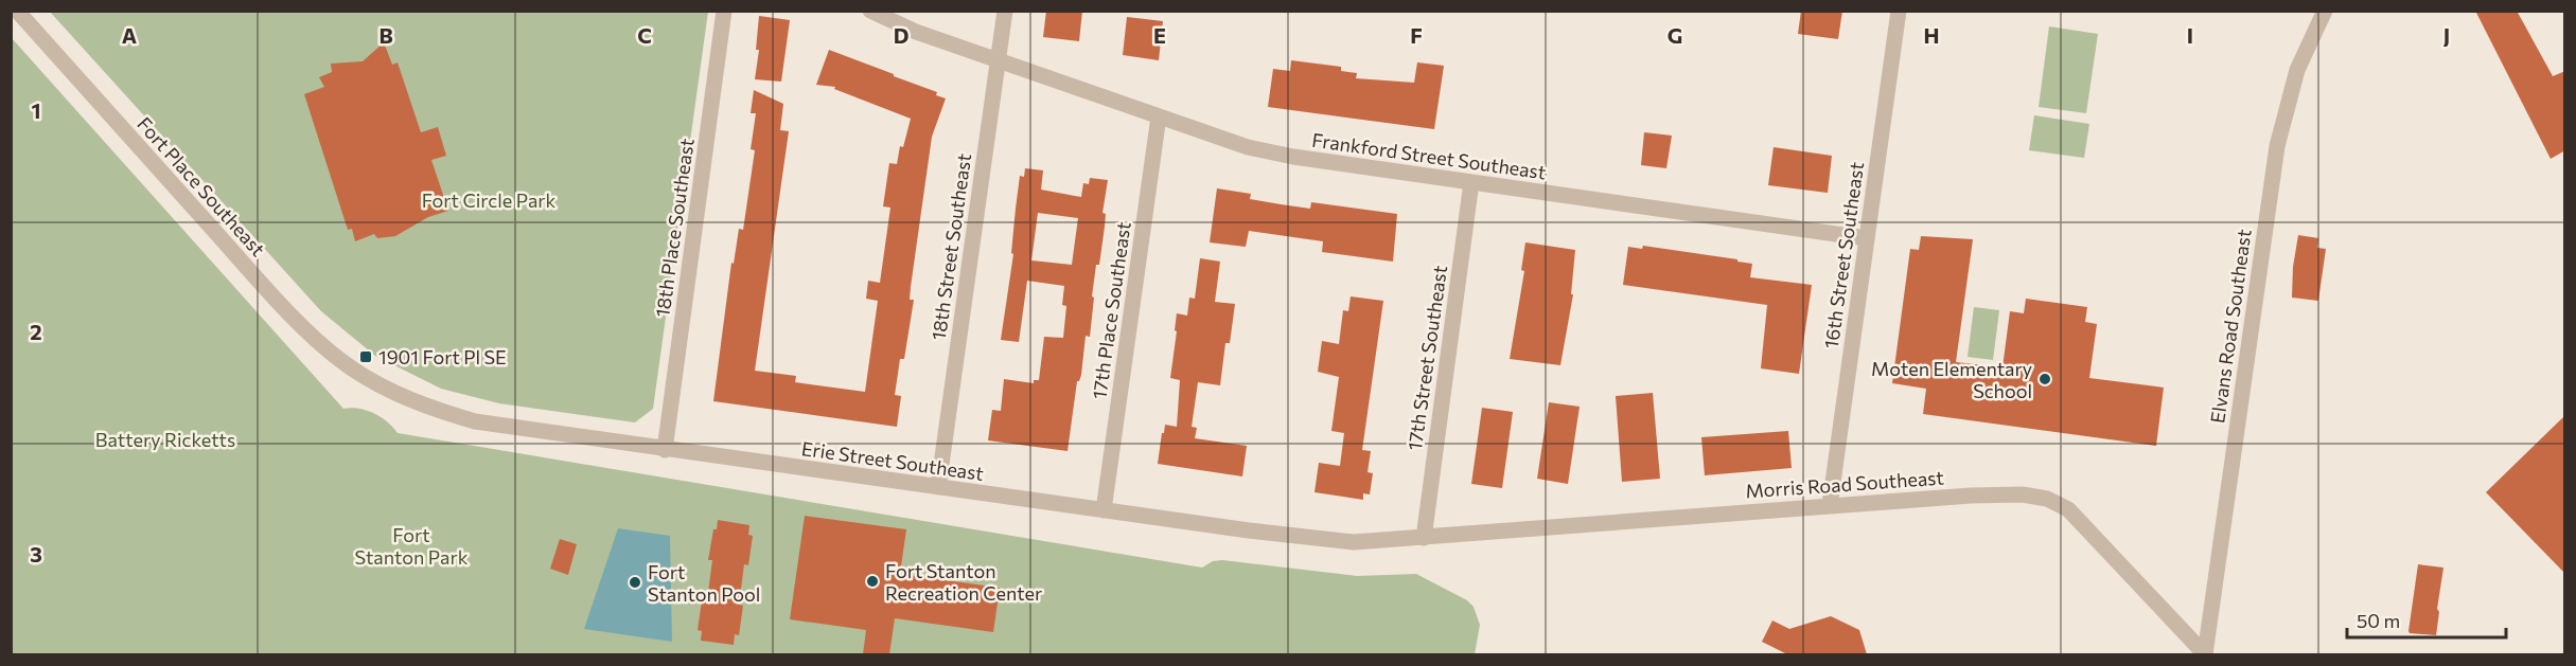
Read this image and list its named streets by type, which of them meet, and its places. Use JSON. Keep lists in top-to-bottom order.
{
  "streets": {
    "street": [
      "Frankford Street Southeast",
      "Fort Place Southeast",
      "18th Place Southeast",
      "18th Street Southeast",
      "16th Street Southeast",
      "17th Place Southeast",
      "Elvans Road Southeast",
      "17th Street Southeast",
      "Erie Street Southeast",
      "Morris Road Southeast"
    ]
  },
  "crossings": [
    ["Frankford Street Southeast", "18th Street Southeast"],
    ["Frankford Street Southeast", "16th Street Southeast"],
    ["Frankford Street Southeast", "17th Place Southeast"],
    ["Frankford Street Southeast", "17th Street Southeast"],
    ["Fort Place Southeast", "Erie Street Southeast"],
    ["18th Place Southeast", "Erie Street Southeast"],
    ["18th Street Southeast", "Erie Street Southeast"],
    ["16th Street Southeast", "Morris Road Southeast"],
    ["17th Place Southeast", "Erie Street Southeast"],
    ["Elvans Road Southeast", "Morris Road Southeast"],
    ["17th Street Southeast", "Erie Street Southeast"],
    ["17th Street Southeast", "Morris Road Southeast"],
    ["Erie Street Southeast", "Morris Road Southeast"]
  ],
  "parks": ["Fort Circle Park", "Battery Ricketts", "Fort Stanton Park"],
  "places": {
    "transit": ["1901 Fort Pl SE"],
    "other": ["Moten Elementary School", "Fort Stanton Recreation Center", "Fort Stanton Pool"]
  },
  "scale_bar": "50 m",
  "grid": {
    "columns": [
      "A",
      "B",
      "C",
      "D",
      "E",
      "F",
      "G",
      "H",
      "I",
      "J"
    ],
    "rows": ["1", "2", "3"]
  }
}
